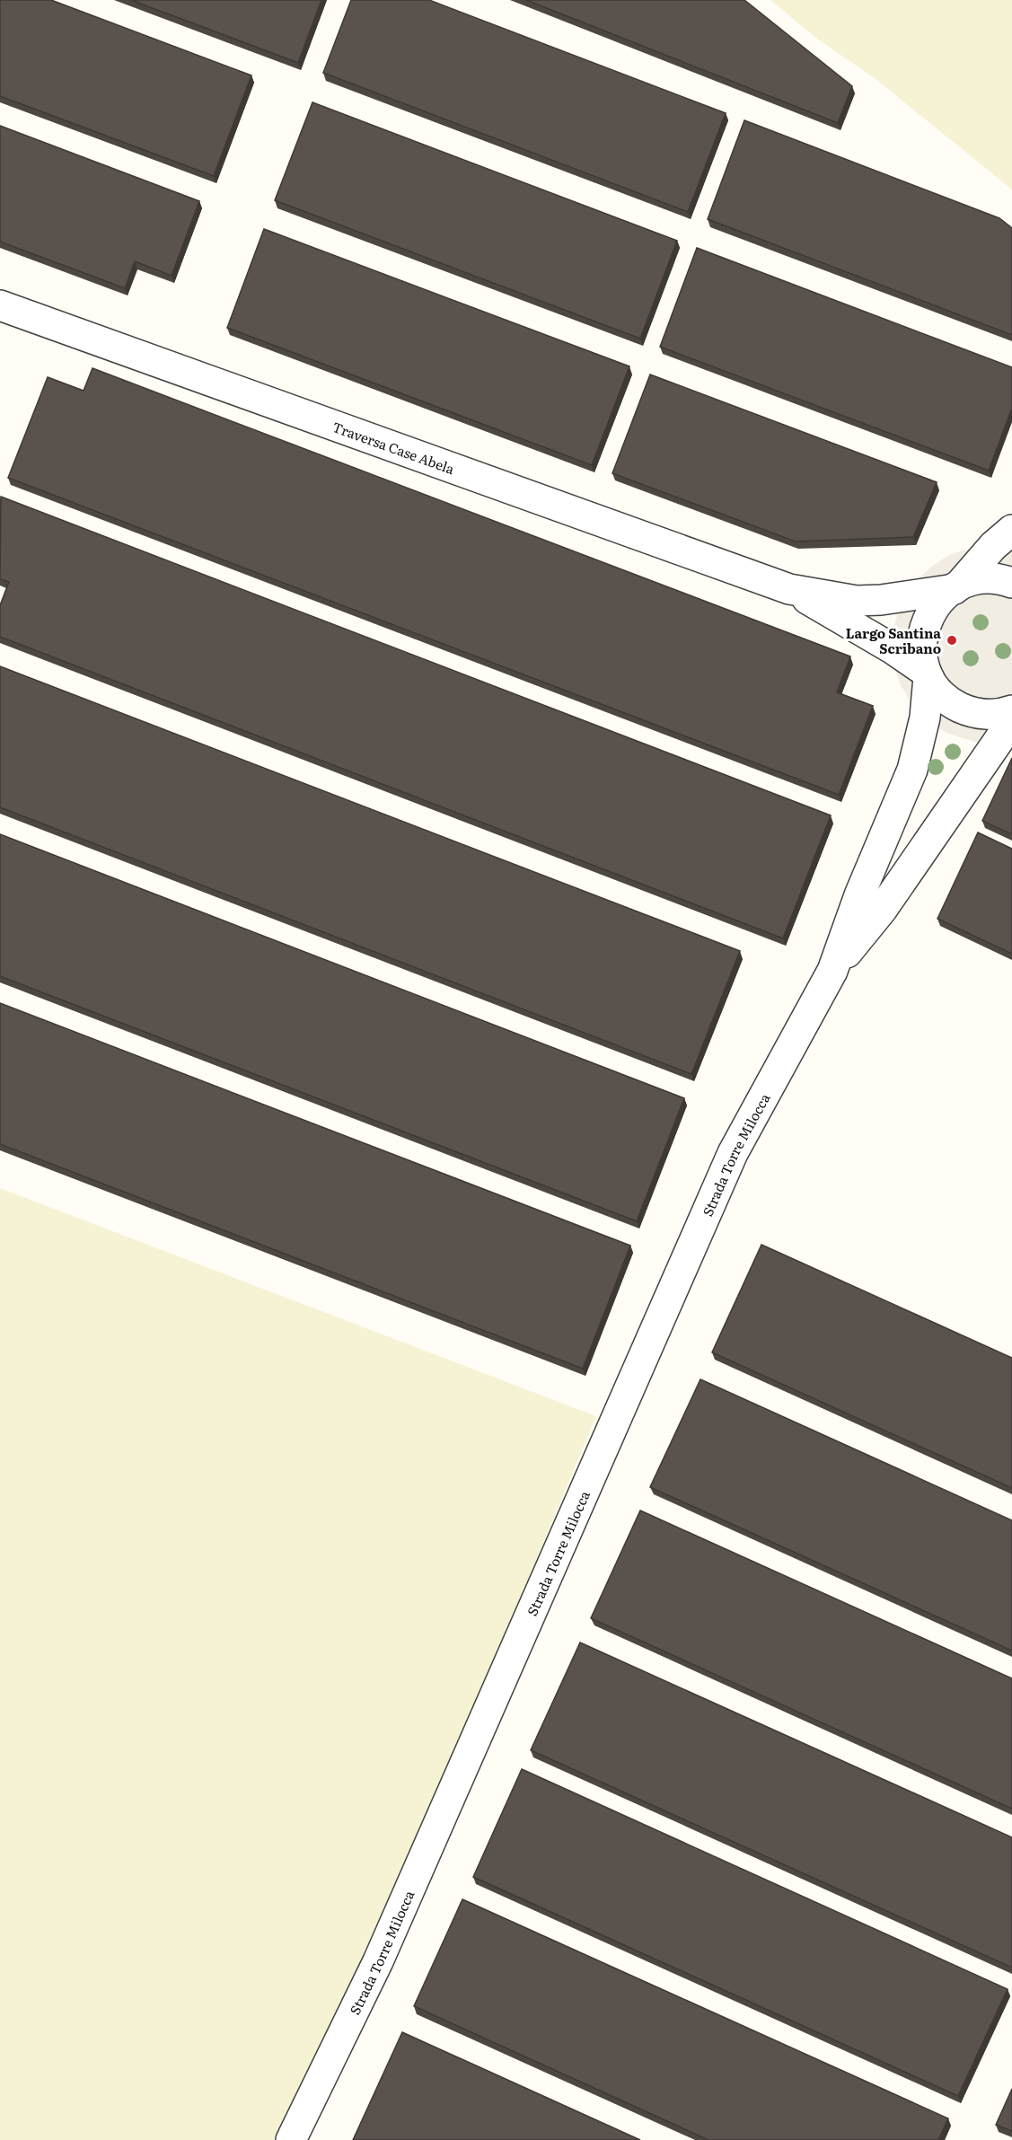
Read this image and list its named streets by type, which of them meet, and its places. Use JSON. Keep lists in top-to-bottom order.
{
  "streets": {
    "street": ["Traversa Case Abela", "Strada Torre Milocca"]
  },
  "places": ["Largo Santina Scribano"]
}
